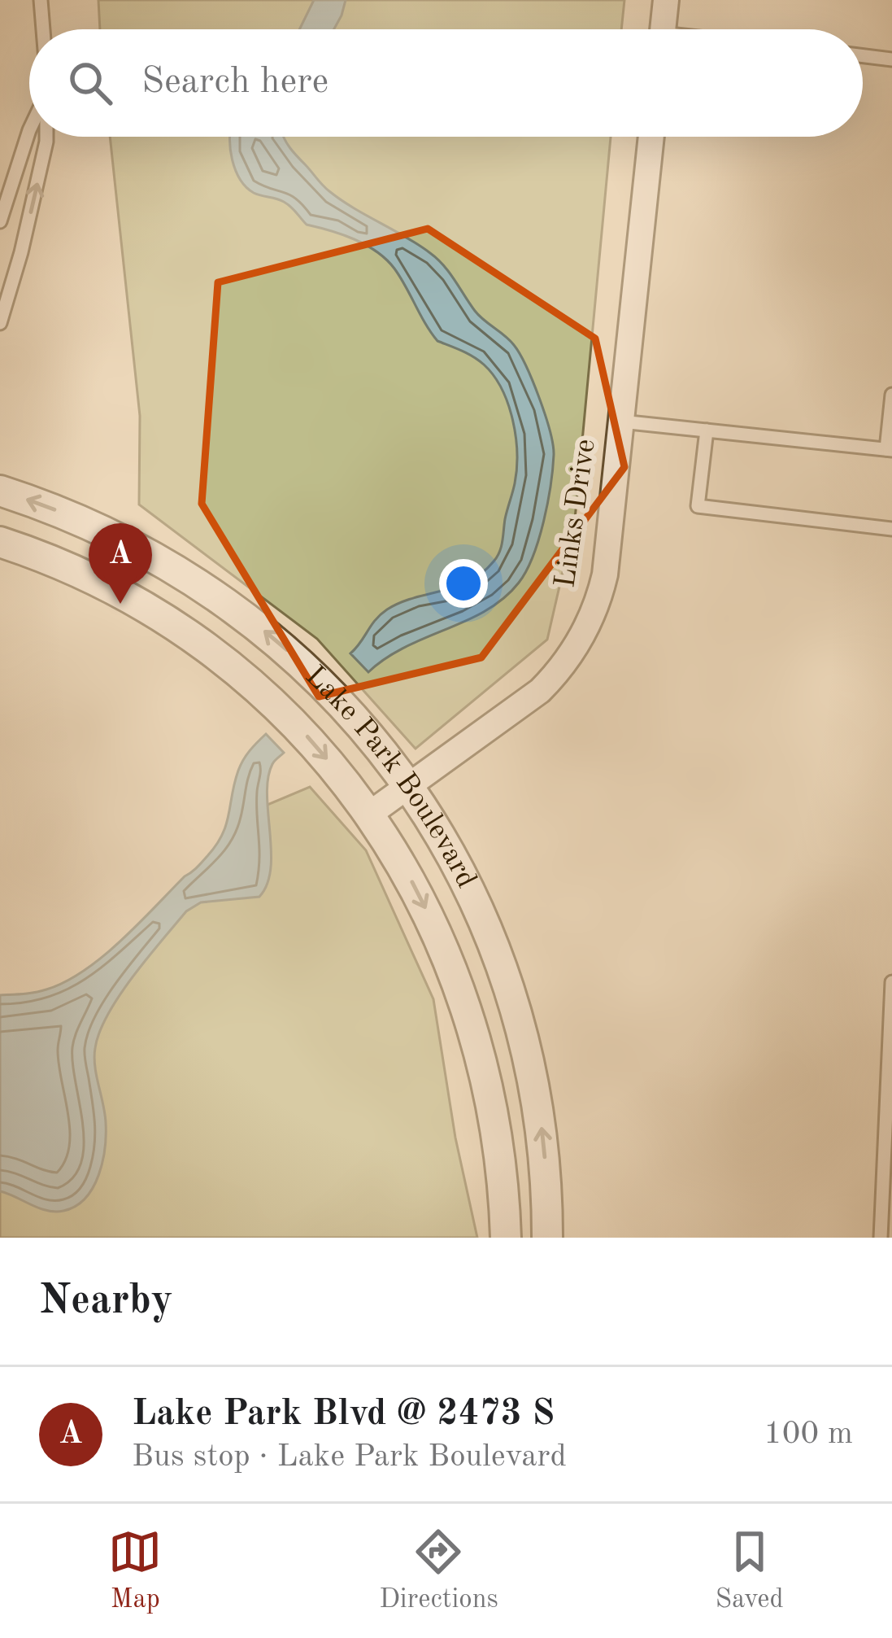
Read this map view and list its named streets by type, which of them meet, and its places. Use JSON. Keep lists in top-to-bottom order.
{
  "streets": {
    "street": ["Links Drive", "Lake Park Boulevard"]
  },
  "crossings": [
    ["Links Drive", "Lake Park Boulevard"]
  ],
  "page": {
    "search": "Search here",
    "pins": "A",
    "heading": "Nearby",
    "list": [
      {
        "mark": "A",
        "name": "Lake Park Blvd @ 2473 S",
        "note": "Bus stop · Lake Park Boulevard",
        "value": "100 m"
      }
    ],
    "nav": ["Map", "Directions", "Saved"]
  }
}
